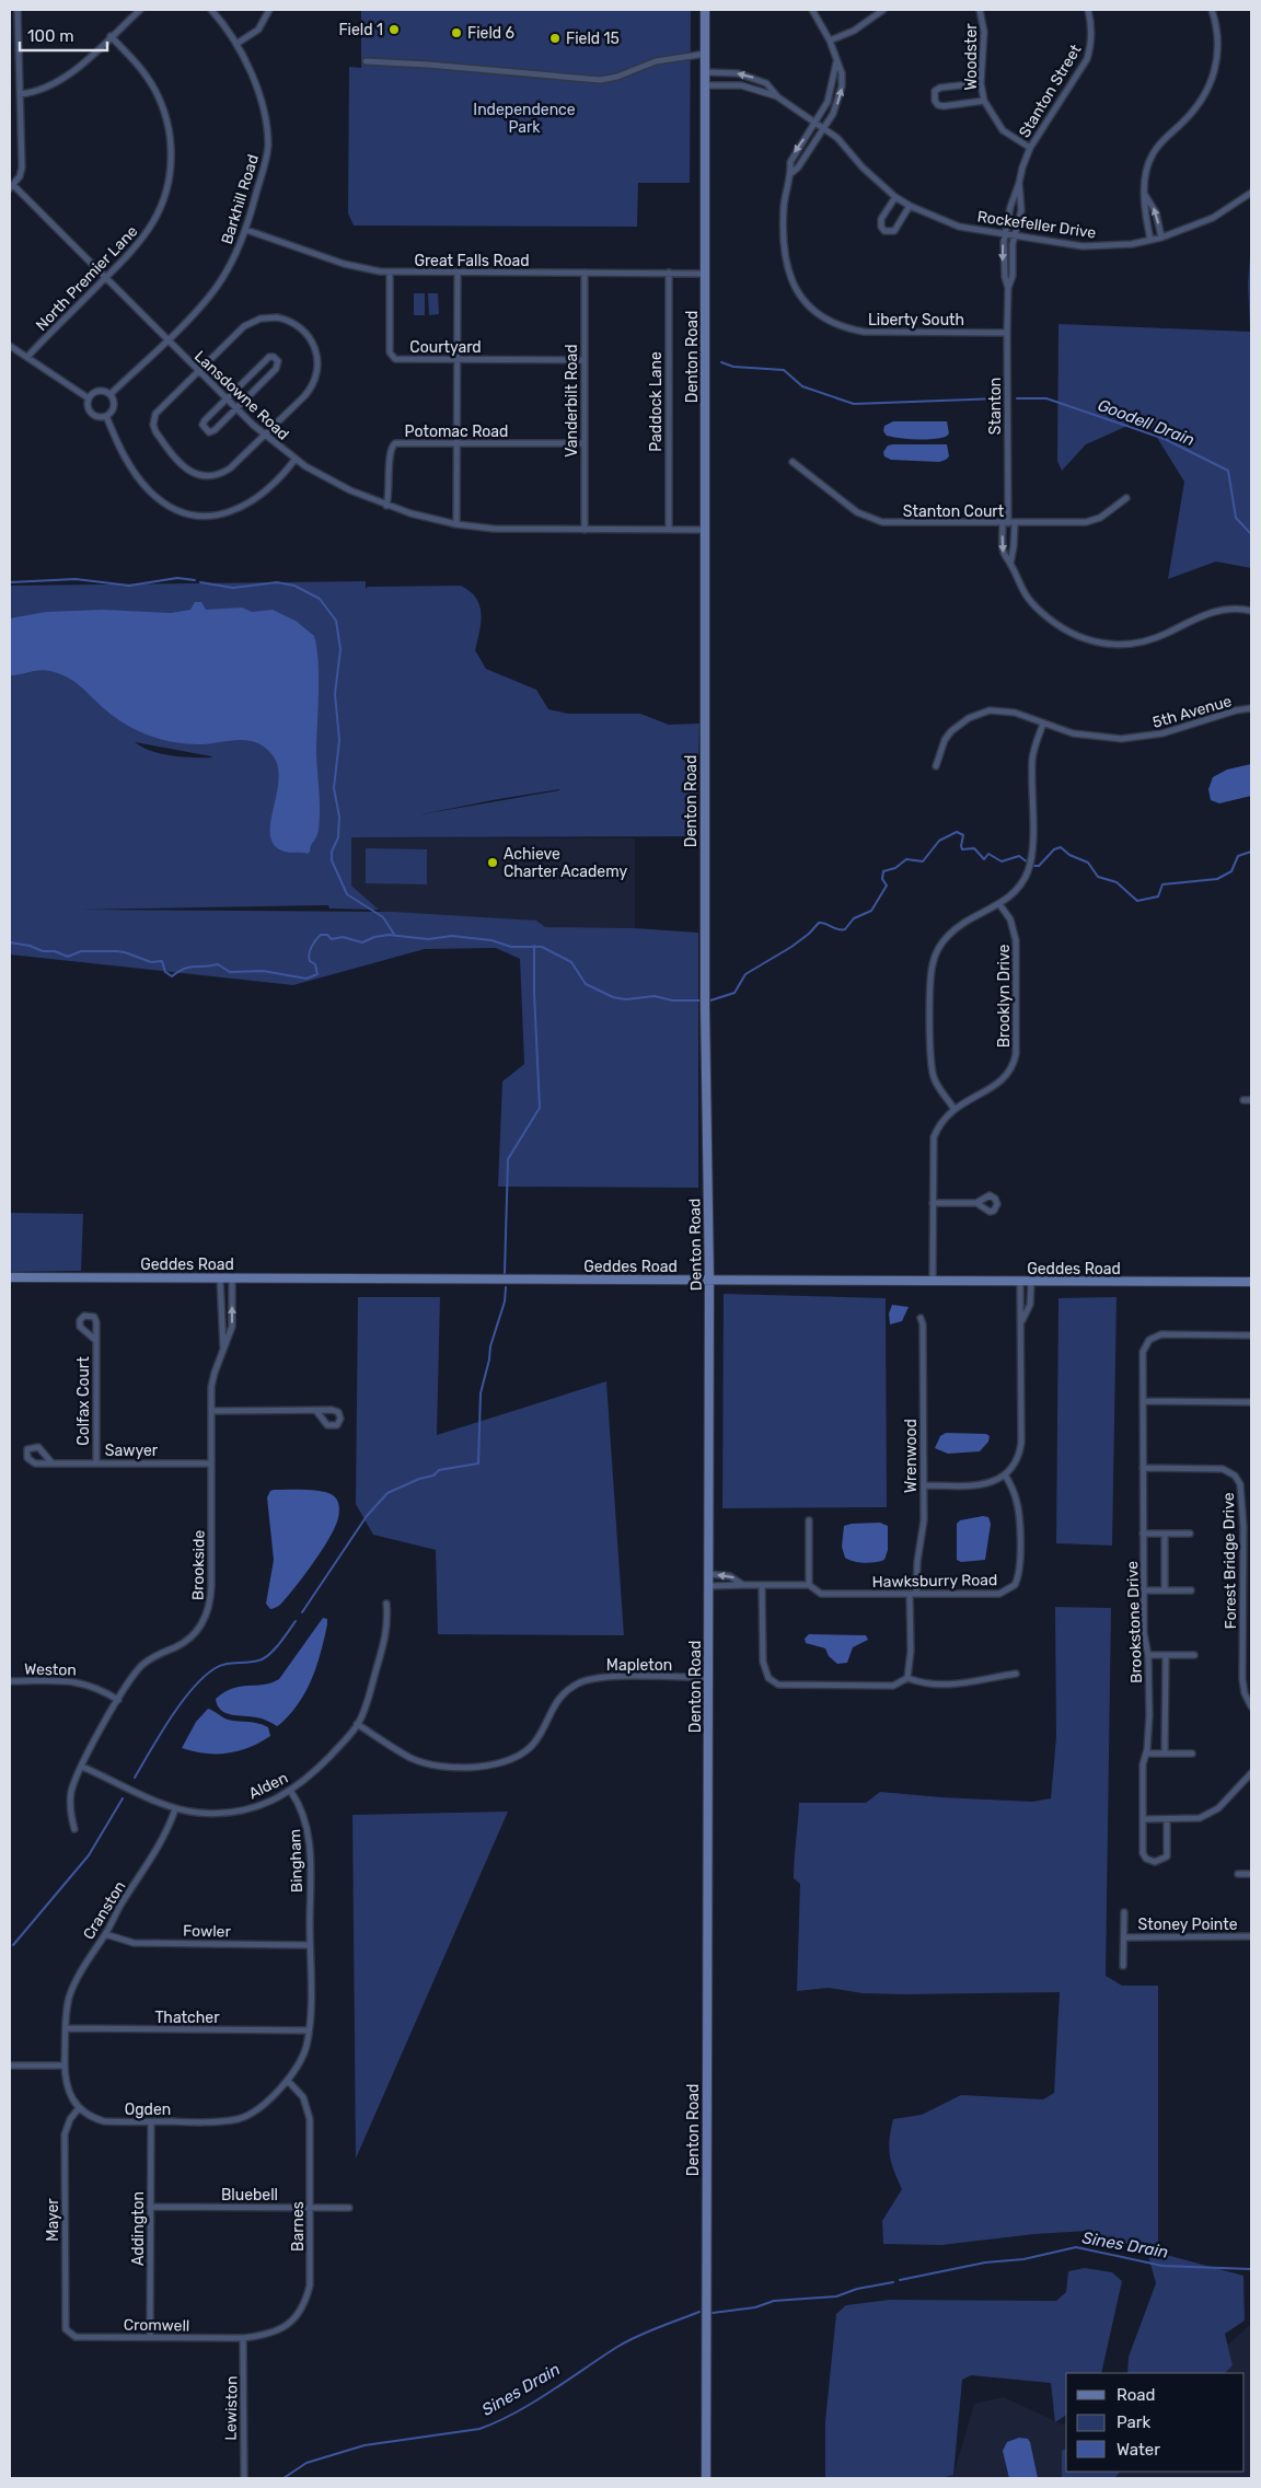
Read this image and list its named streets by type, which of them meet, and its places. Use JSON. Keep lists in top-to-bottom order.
{
  "streets": {
    "street": [
      "Woodster",
      "Stanton Street",
      "Barkhill Road",
      "Rockefeller Drive",
      "Great Falls Road",
      "North Premier Lane",
      "Liberty South",
      "Courtyard",
      "Denton Road",
      "Lansdowne Road",
      "Vanderbilt Road",
      "Paddock Lane",
      "Stanton",
      "Potomac Road",
      "Stanton Court",
      "5th Avenue",
      "Brooklyn Drive",
      "Geddes Road",
      "Colfax Court",
      "Sawyer",
      "Wrenwood",
      "Forest Bridge Drive",
      "Brookside",
      "Hawksburry Road",
      "Brookstone Drive",
      "Mapleton",
      "Weston",
      "Alden",
      "Bingham",
      "Cranston",
      "Stoney Pointe",
      "Fowler",
      "Thatcher",
      "Ogden",
      "Bluebell",
      "Mayer",
      "Barnes",
      "Addington",
      "Cromwell",
      "Lewiston"
    ]
  },
  "crossings": [
    ["Woodster", "Stanton Street"],
    ["Stanton Street", "Rockefeller Drive"],
    ["Stanton Street", "Stanton"],
    ["Barkhill Road", "Great Falls Road"],
    ["Barkhill Road", "Lansdowne Road"],
    ["Rockefeller Drive", "Liberty South"],
    ["Rockefeller Drive", "Denton Road"],
    ["Great Falls Road", "Courtyard"],
    ["Great Falls Road", "Denton Road"],
    ["Great Falls Road", "Vanderbilt Road"],
    ["Great Falls Road", "Paddock Lane"],
    ["North Premier Lane", "Lansdowne Road"],
    ["Liberty South", "Stanton"],
    ["Courtyard", "Vanderbilt Road"],
    ["Denton Road", "Lansdowne Road"],
    ["Denton Road", "Geddes Road"],
    ["Denton Road", "Hawksburry Road"],
    ["Denton Road", "Mapleton"],
    ["Lansdowne Road", "Vanderbilt Road"],
    ["Lansdowne Road", "Paddock Lane"],
    ["Lansdowne Road", "Potomac Road"],
    ["Vanderbilt Road", "Potomac Road"],
    ["Stanton", "Stanton Court"],
    ["Brooklyn Drive", "Geddes Road"],
    ["Geddes Road", "Brookside"],
    ["Colfax Court", "Sawyer"],
    ["Sawyer", "Brookside"],
    ["Wrenwood", "Hawksburry Road"],
    ["Forest Bridge Drive", "Brookstone Drive"],
    ["Brookside", "Weston"],
    ["Brookside", "Alden"],
    ["Mapleton", "Alden"],
    ["Alden", "Bingham"],
    ["Alden", "Cranston"],
    ["Bingham", "Fowler"],
    ["Bingham", "Thatcher"],
    ["Bingham", "Ogden"],
    ["Cranston", "Fowler"],
    ["Cranston", "Thatcher"],
    ["Thatcher", "Ogden"],
    ["Ogden", "Mayer"],
    ["Ogden", "Barnes"],
    ["Ogden", "Addington"],
    ["Bluebell", "Barnes"],
    ["Bluebell", "Addington"],
    ["Mayer", "Cromwell"],
    ["Barnes", "Cromwell"],
    ["Barnes", "Lewiston"],
    ["Addington", "Cromwell"],
    ["Cromwell", "Lewiston"]
  ],
  "water": ["Goodell Drain", "Sines Drain"],
  "parks": ["Independence Park"],
  "places": [
    "Field 1",
    "Field 6",
    "Field 15",
    "Achieve Charter Academy"
  ],
  "legend": ["Road", "Park", "Water"],
  "scale_bar": "100 m"
}
